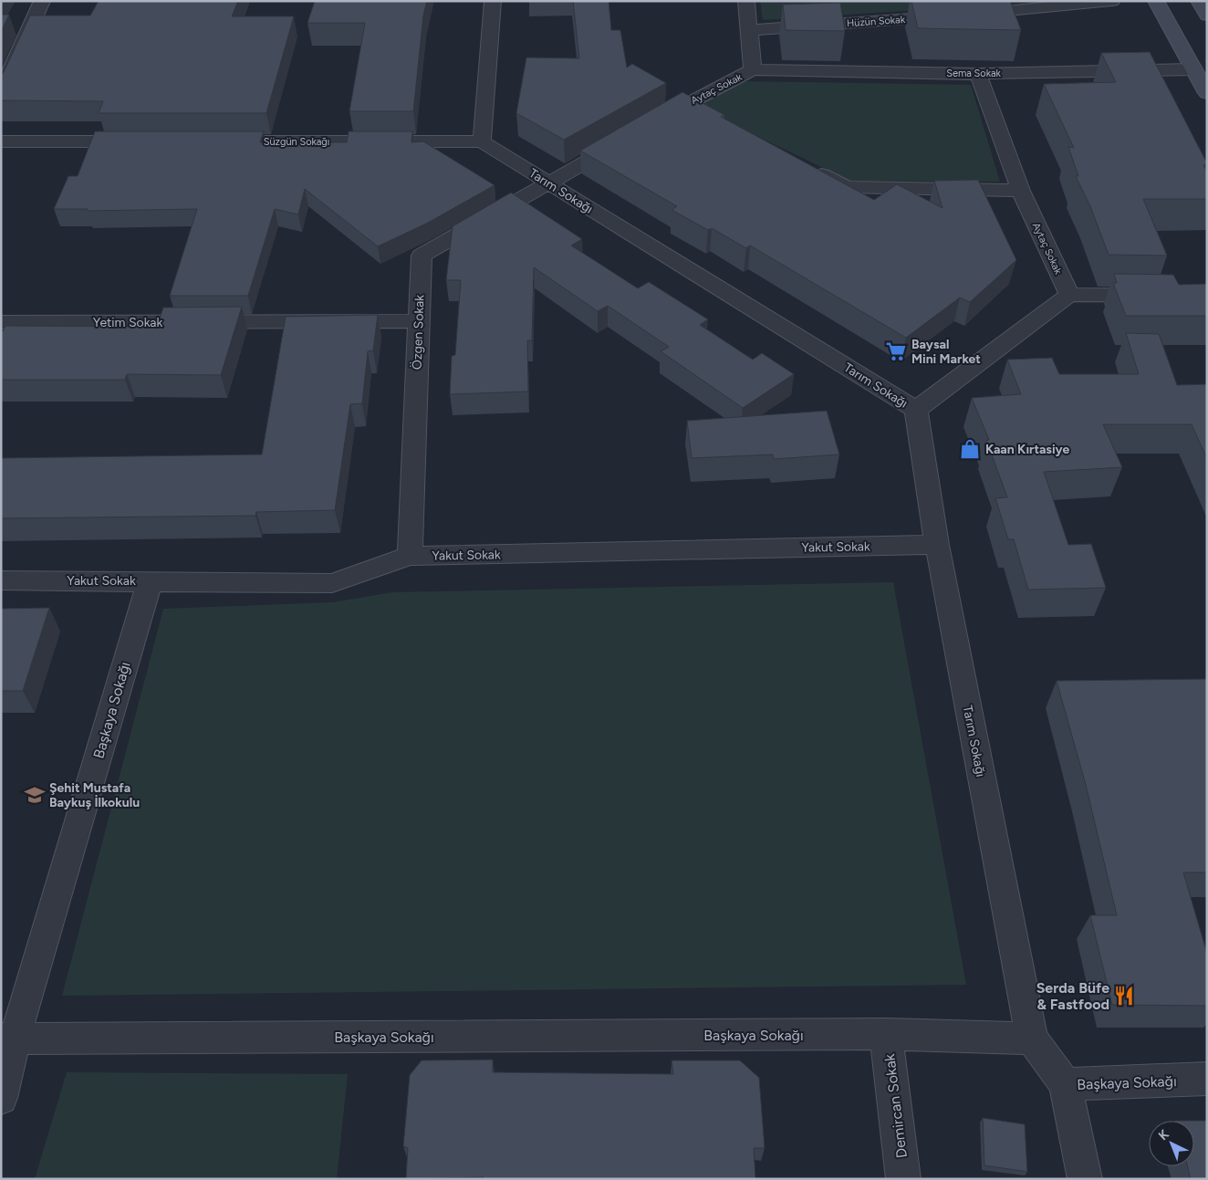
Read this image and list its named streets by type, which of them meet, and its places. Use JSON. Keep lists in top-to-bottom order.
{
  "streets": {
    "street": [
      "Hüzün Sokak",
      "Sema Sokak",
      "Aytaç Sokak",
      "Süzgün Sokağı",
      "Tarım Sokağı",
      "Yetim Sokak",
      "Özgen Sokak",
      "Yakut Sokak",
      "Başkaya Sokağı",
      "Demircan Sokak"
    ]
  },
  "crossings": [
    ["Hüzün Sokak", "Aytaç Sokak"],
    ["Sema Sokak", "Aytaç Sokak"],
    ["Süzgün Sokağı", "Tarım Sokağı"],
    ["Tarım Sokağı", "Özgen Sokak"],
    ["Tarım Sokağı", "Yakut Sokak"],
    ["Tarım Sokağı", "Başkaya Sokağı"],
    ["Yetim Sokak", "Özgen Sokak"],
    ["Özgen Sokak", "Yakut Sokak"],
    ["Yakut Sokak", "Başkaya Sokağı"],
    ["Başkaya Sokağı", "Demircan Sokak"]
  ],
  "places": {
    "supermarket": ["Baysal Mini Market"],
    "shop": ["Kaan Kırtasiye"],
    "school or university": ["Şehit Mustafa Baykuş İlkokulu"],
    "restaurant": ["Serda Büfe & Fastfood"]
  },
  "north": "top left"
}
